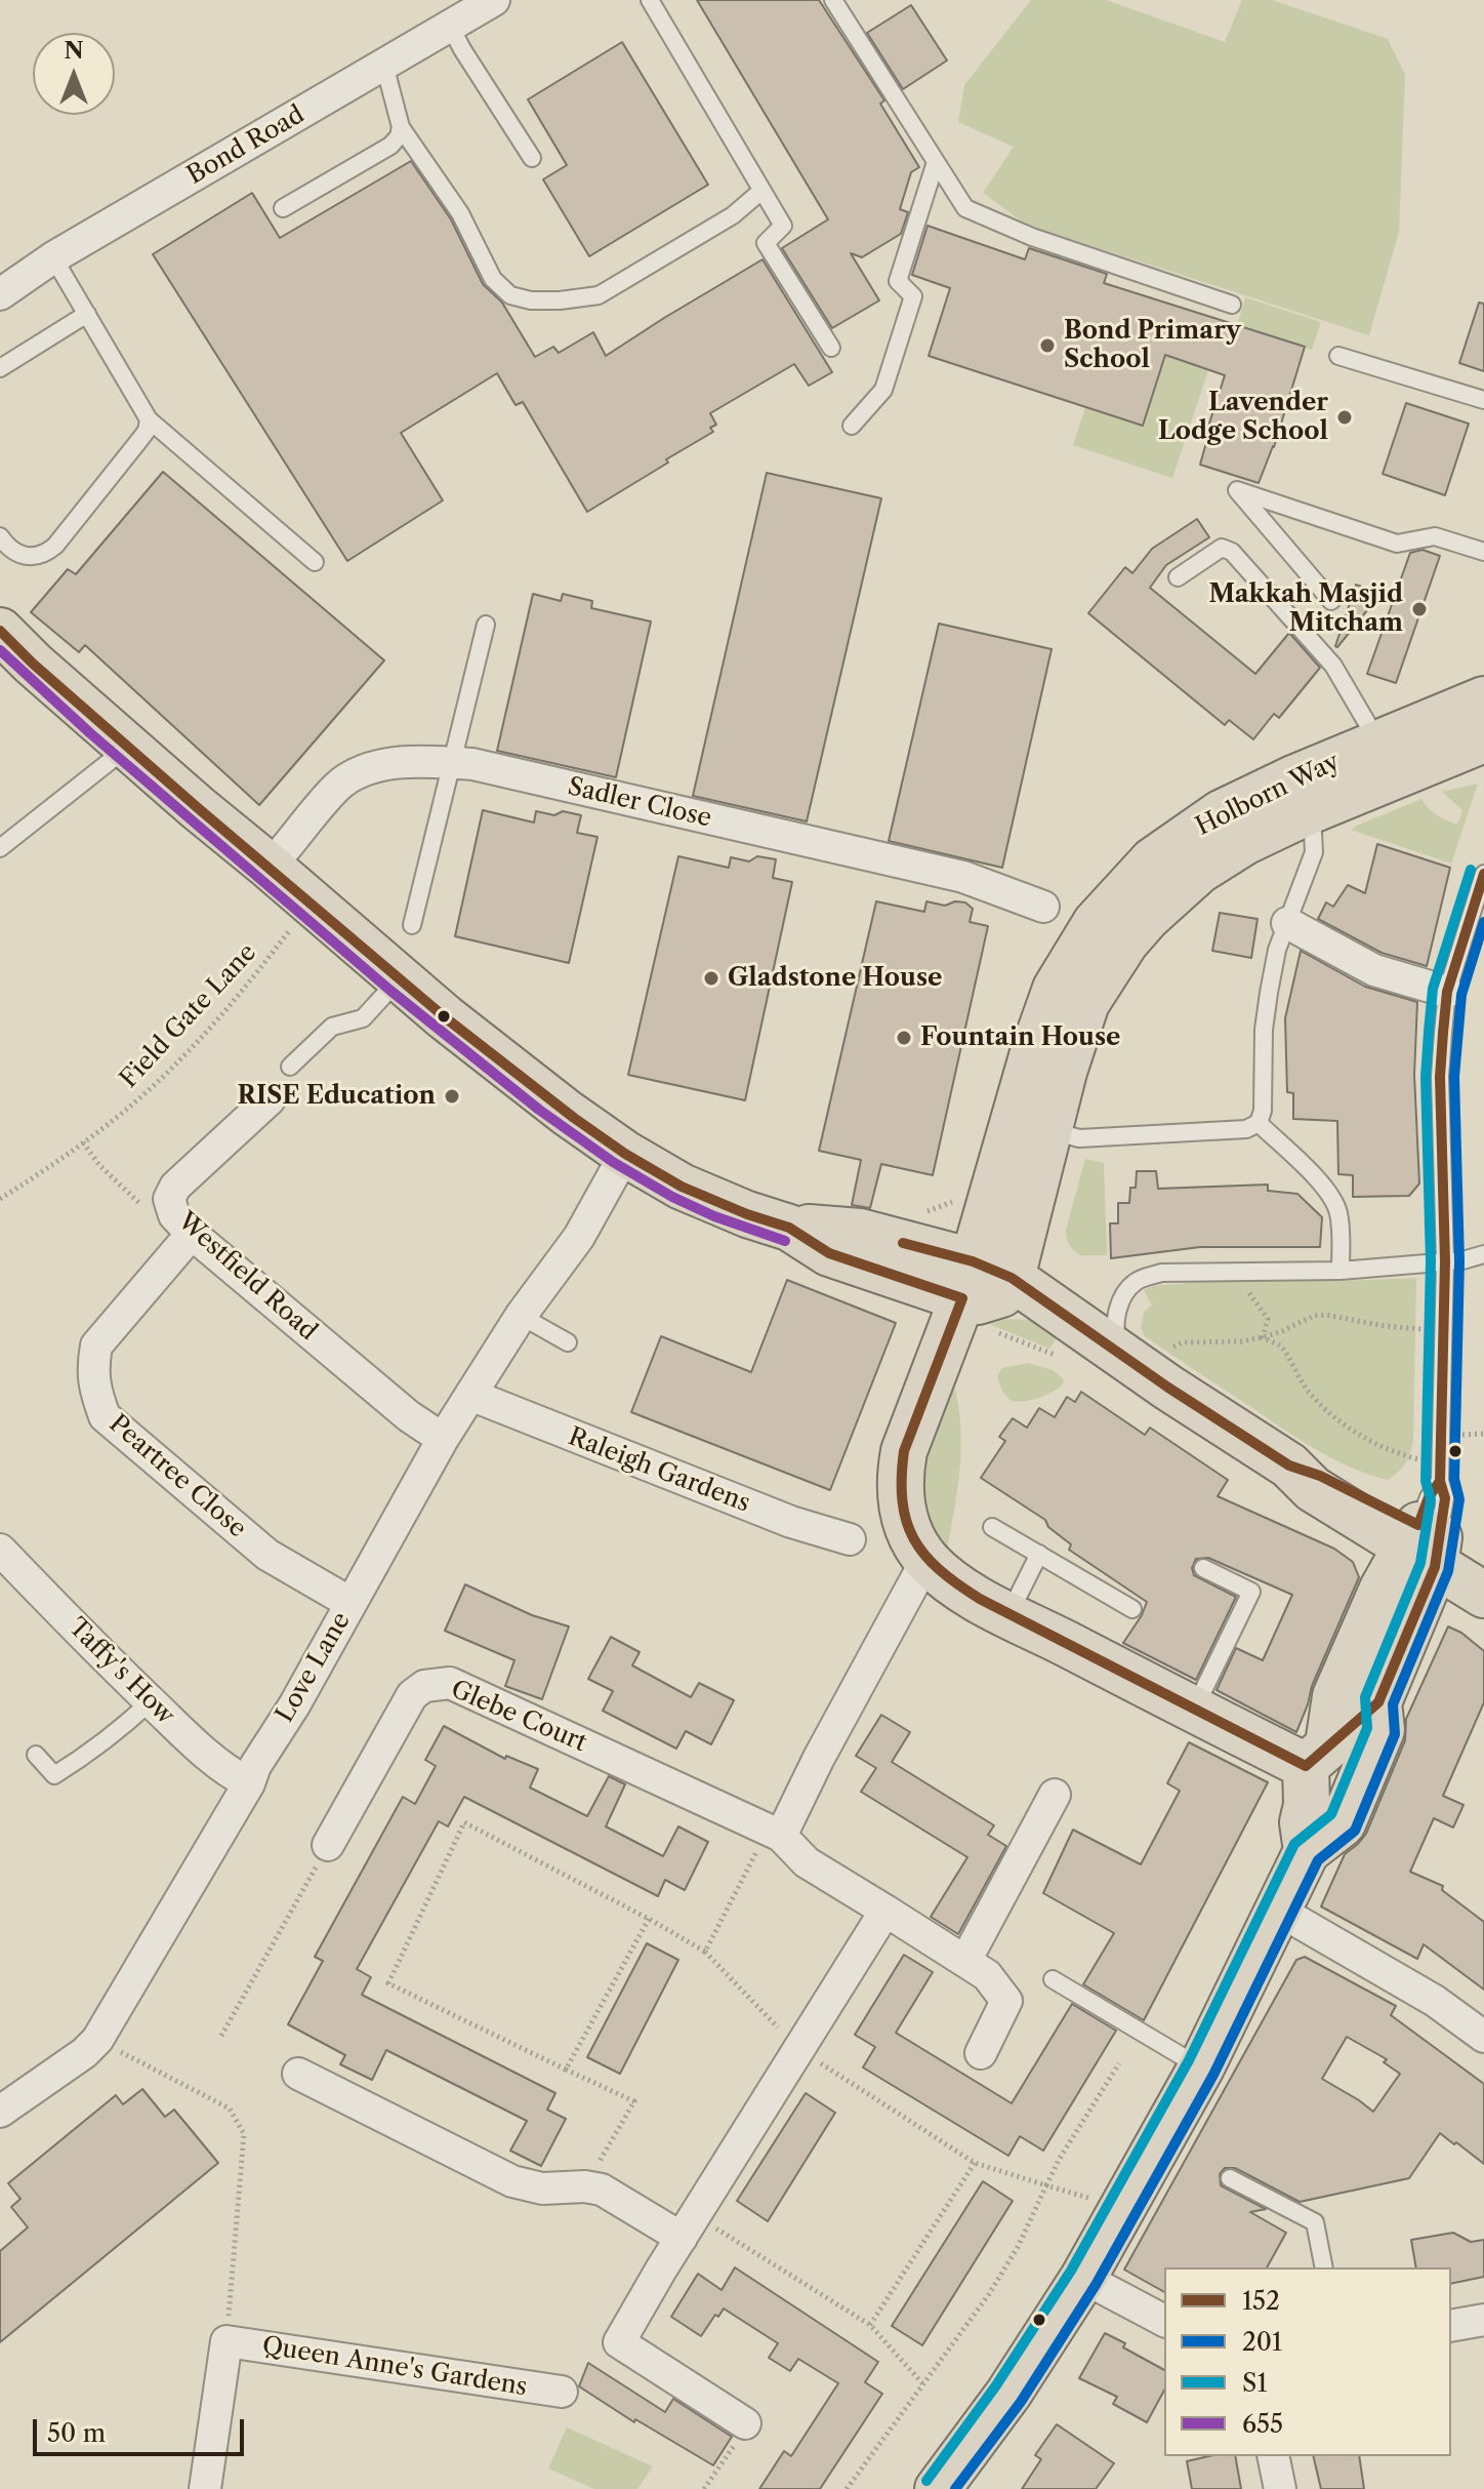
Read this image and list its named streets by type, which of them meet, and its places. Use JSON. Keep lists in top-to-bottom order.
{
  "streets": {
    "main road": ["Holborn Way"],
    "street": [
      "Bond Road",
      "Sadler Close",
      "Westfield Road",
      "Raleigh Gardens",
      "Peartree Close",
      "Love Lane",
      "Taffy's How",
      "Glebe Court",
      "Queen Anne's Gardens"
    ],
    "path": ["Field Gate Lane"]
  },
  "crossings": [
    ["Westfield Road", "Peartree Close"],
    ["Westfield Road", "Love Lane"],
    ["Raleigh Gardens", "Love Lane"],
    ["Peartree Close", "Love Lane"],
    ["Love Lane", "Taffy's How"]
  ],
  "places": [
    "Bond Primary School",
    "Lavender Lodge School",
    "Makkah Masjid Mitcham",
    "Gladstone House",
    "Fountain House",
    "RISE Education"
  ],
  "lines": [
    "transit line 152",
    "transit line 655",
    "transit line S1",
    "transit line 201"
  ],
  "legend": [
    "152",
    "201",
    "S1",
    "655"
  ],
  "scale_bar": "50 m",
  "north": "top"
}
